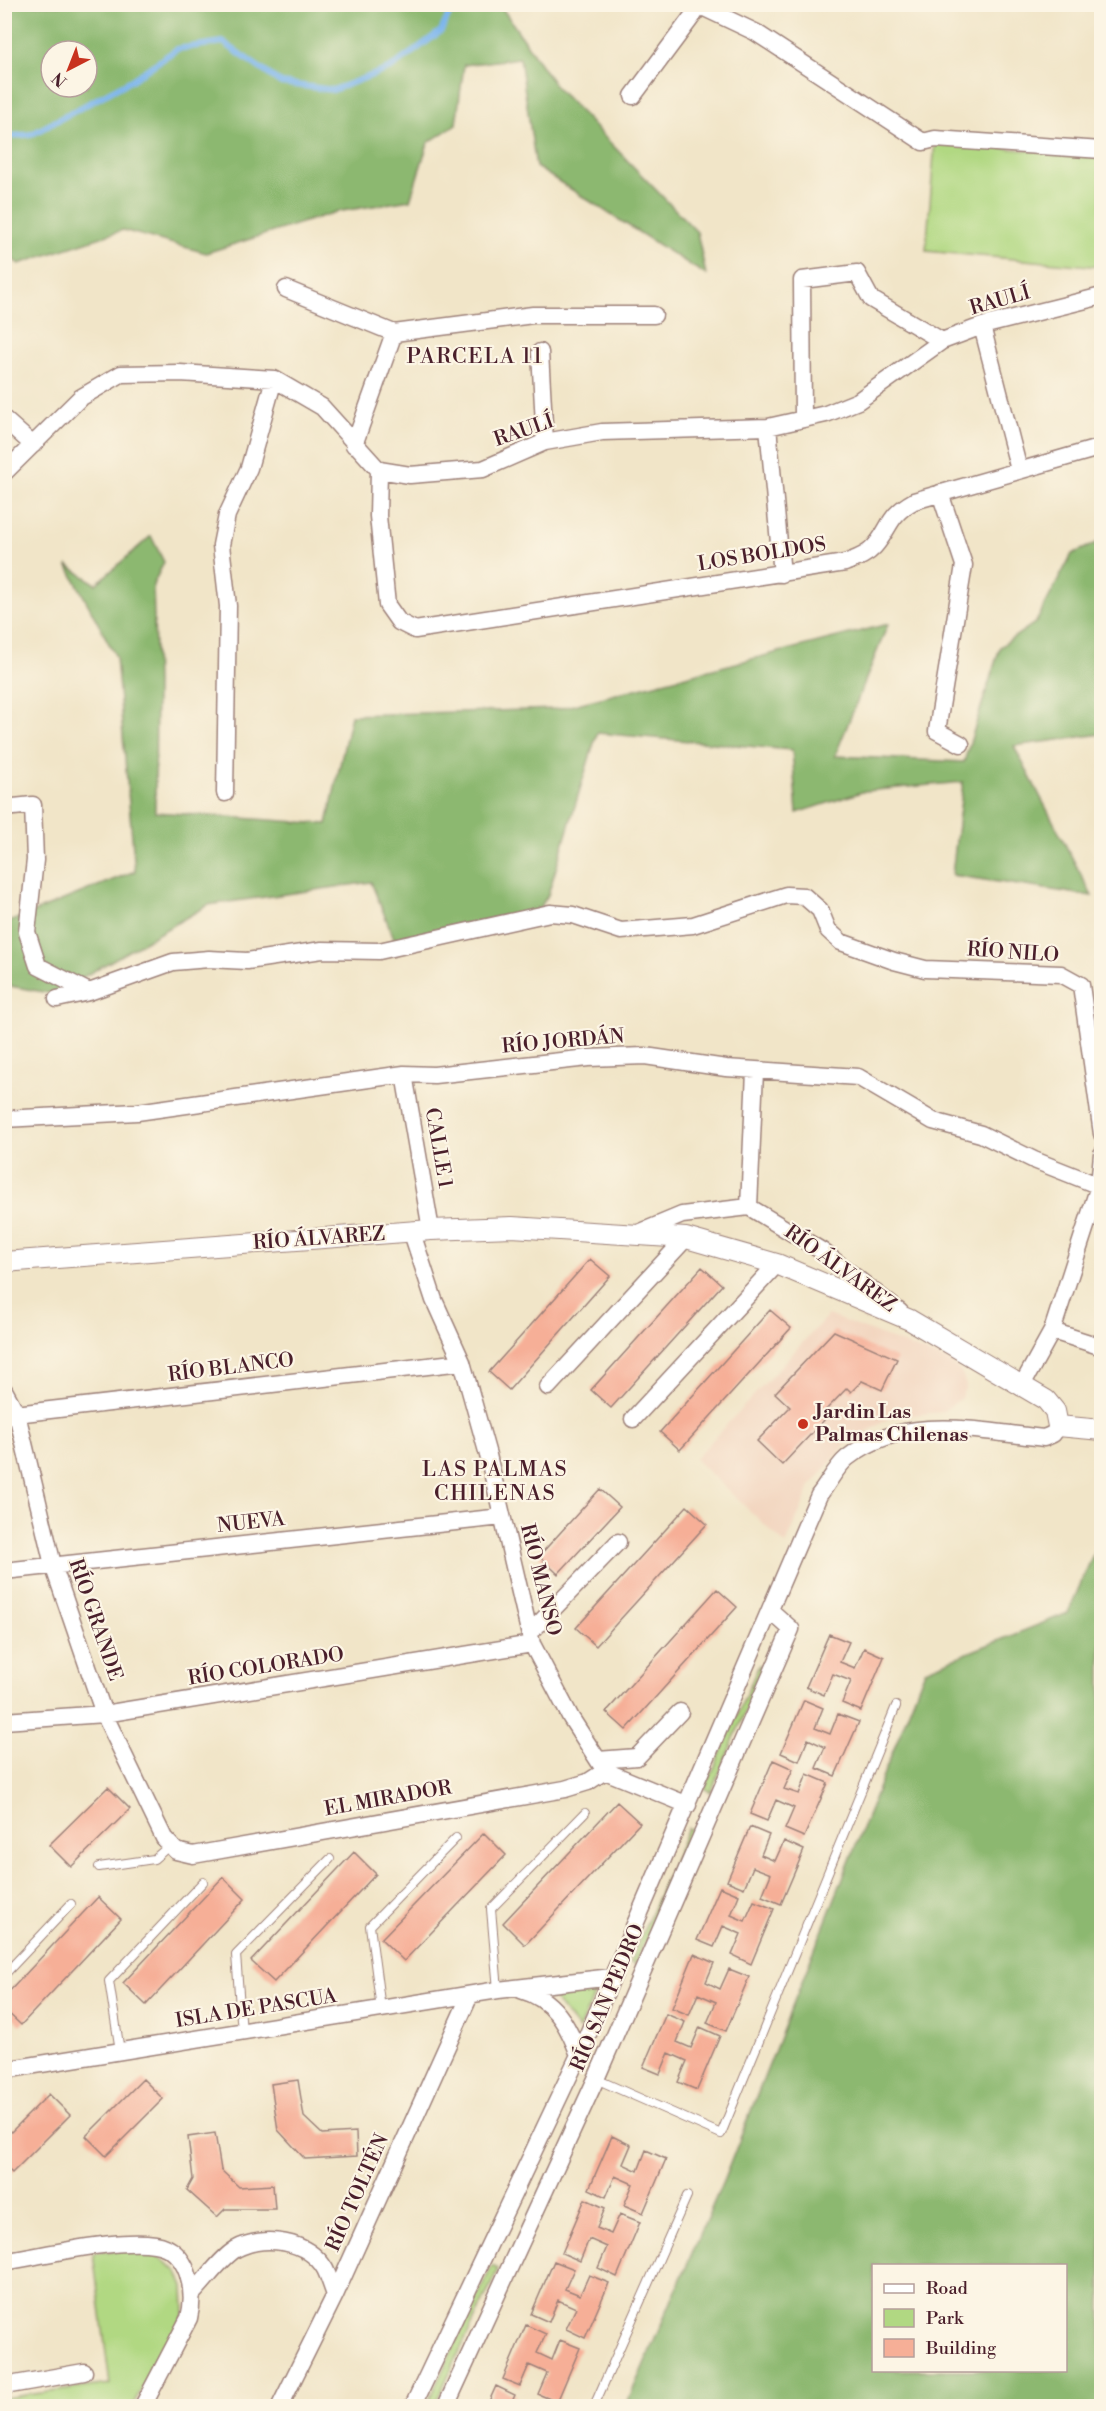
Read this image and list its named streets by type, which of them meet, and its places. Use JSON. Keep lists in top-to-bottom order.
{
  "streets": {
    "street": [
      "RAULÍ",
      "LOS BOLDOS",
      "RÍO NILO",
      "RÍO JORDÁN",
      "CALLE 1",
      "RÍO ÁLVAREZ",
      "RÍO BLANCO",
      "NUEVA",
      "RÍO MANSO",
      "RÍO GRANDE",
      "RÍO COLORADO",
      "EL MIRADOR",
      "RÍO SAN PEDRO",
      "ISLA DE PASCUA",
      "RÍO TOLTÉN"
    ]
  },
  "crossings": [
    ["RAULÍ", "LOS BOLDOS"],
    ["RÍO JORDÁN", "CALLE 1"],
    ["CALLE 1", "RÍO ÁLVAREZ"],
    ["CALLE 1", "RÍO MANSO"],
    ["RÍO ÁLVAREZ", "RÍO MANSO"],
    ["RÍO ÁLVAREZ", "RÍO SAN PEDRO"],
    ["RÍO BLANCO", "RÍO MANSO"],
    ["RÍO BLANCO", "RÍO GRANDE"],
    ["NUEVA", "RÍO MANSO"],
    ["NUEVA", "RÍO GRANDE"],
    ["RÍO MANSO", "RÍO COLORADO"],
    ["RÍO MANSO", "EL MIRADOR"],
    ["RÍO GRANDE", "RÍO COLORADO"],
    ["RÍO GRANDE", "EL MIRADOR"],
    ["RÍO SAN PEDRO", "ISLA DE PASCUA"],
    ["ISLA DE PASCUA", "RÍO TOLTÉN"]
  ],
  "districts": ["PARCELA 11", "LAS PALMAS CHILENAS"],
  "places": ["Jardin Las Palmas Chilenas"],
  "legend": ["Road", "Park", "Building"],
  "north": "bottom left"
}
